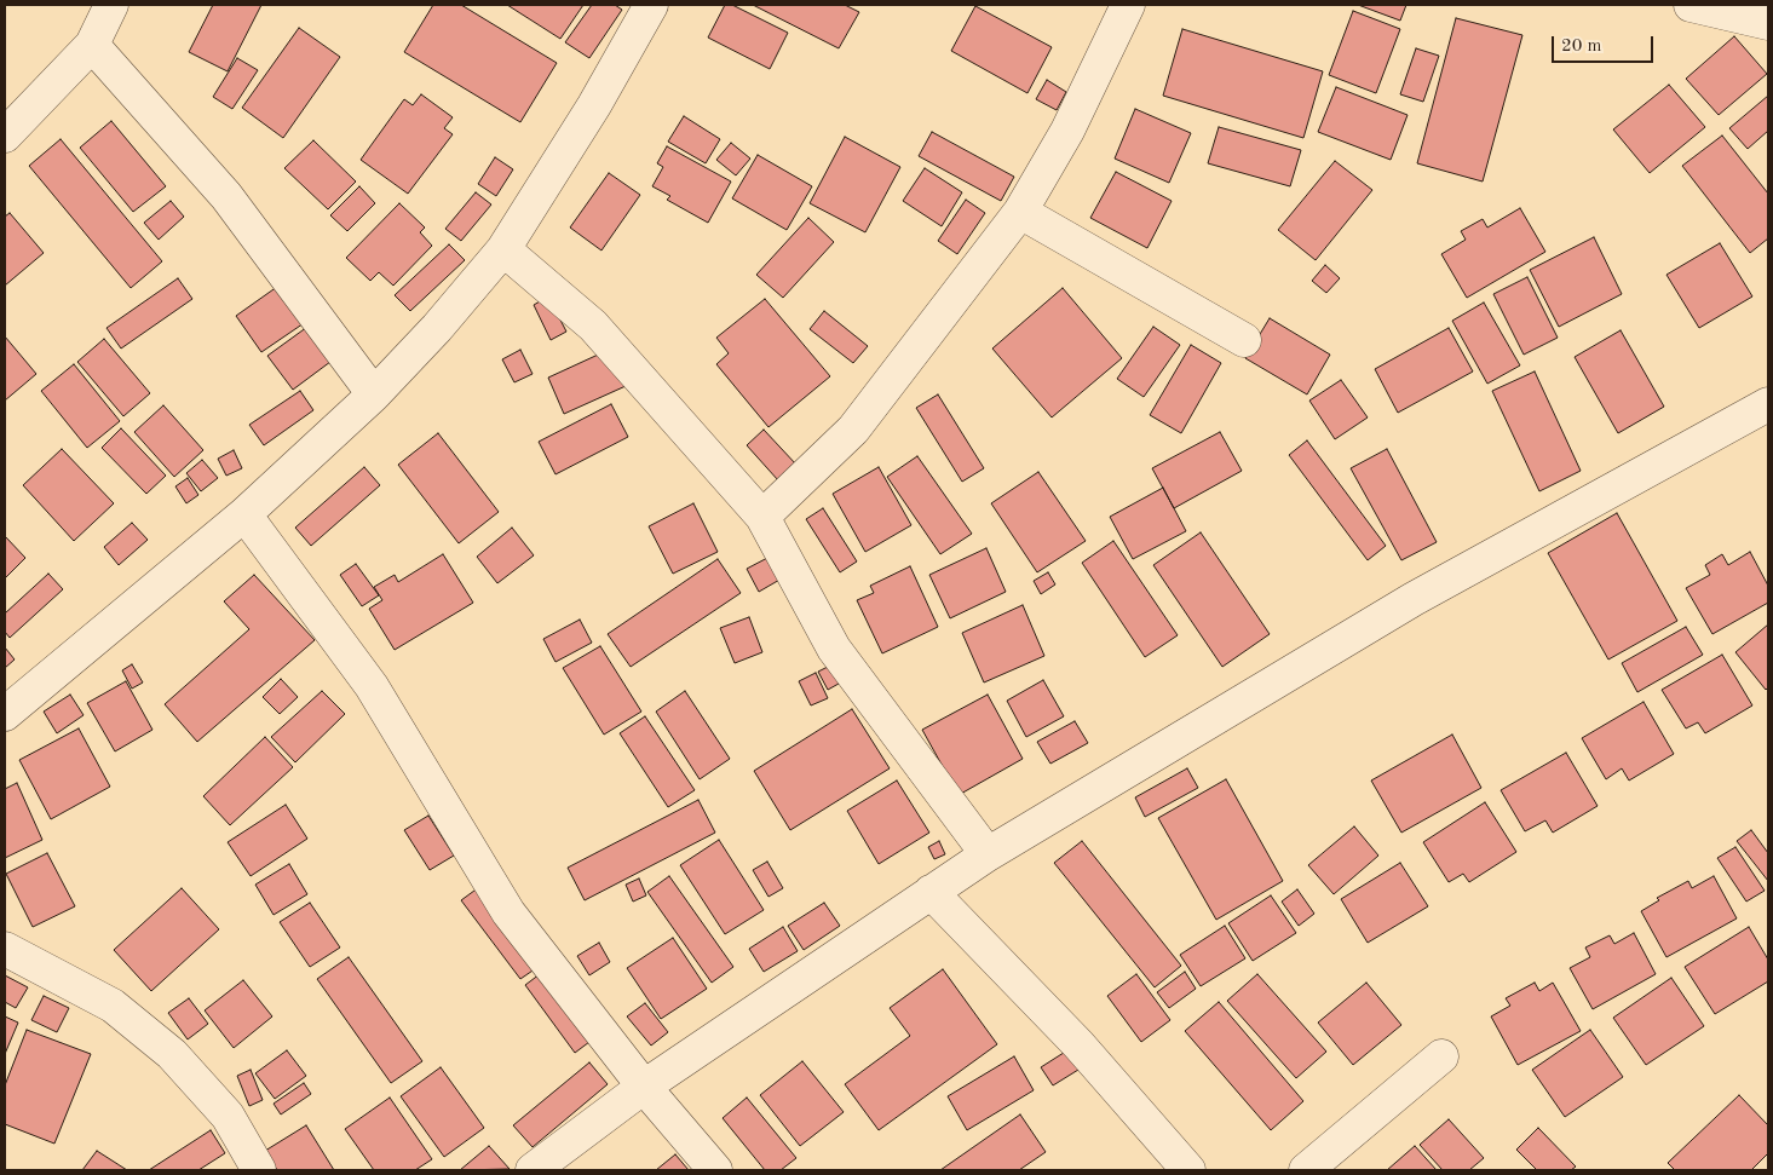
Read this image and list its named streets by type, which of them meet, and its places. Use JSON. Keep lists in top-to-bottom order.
{
  "scale_bar": "20 m"
}
